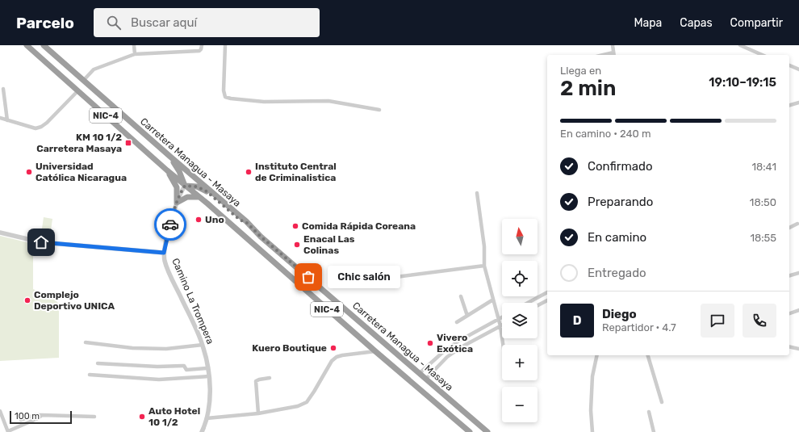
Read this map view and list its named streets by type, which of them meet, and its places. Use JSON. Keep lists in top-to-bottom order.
{
  "streets": {
    "highway": ["NIC-4", "Carretera Managua - Masaya"],
    "street": ["Camino La Trompera"]
  },
  "places": {
    "transit": ["KM 10 1/2 Carretera Masaya"],
    "other": [
      "Universidad Católica Nicaragua",
      "Instituto Central de Criminalistica",
      "Uno",
      "Comida Rápida Coreana",
      "Enacal Las Colinas",
      "Chic salón",
      "Complejo Deportivo UNICA",
      "Vivero Exótica",
      "Kuero Boutique",
      "Auto Hotel 10 1/2"
    ]
  },
  "scale_bar": "100 m",
  "north": "top",
  "page": {
    "header": "Parcelo",
    "search": "Buscar aquí",
    "nav": ["Mapa", "Capas", "Compartir"],
    "heading": ["2 min", "Llega en", "19:10–19:15"],
    "panel": ["Diego", "Repartidor · 4.7"],
    "bar": "En camino · 240 m",
    "list": [
      ["Confirmado", "18:41"],
      ["Preparando", "18:50"],
      ["En camino", "18:55"],
      "Entregado"
    ],
    "map_buttons": ["+", "−"],
    "bubble": "Chic salón",
    "round": "D",
    "scale": "100 m"
  }
}
